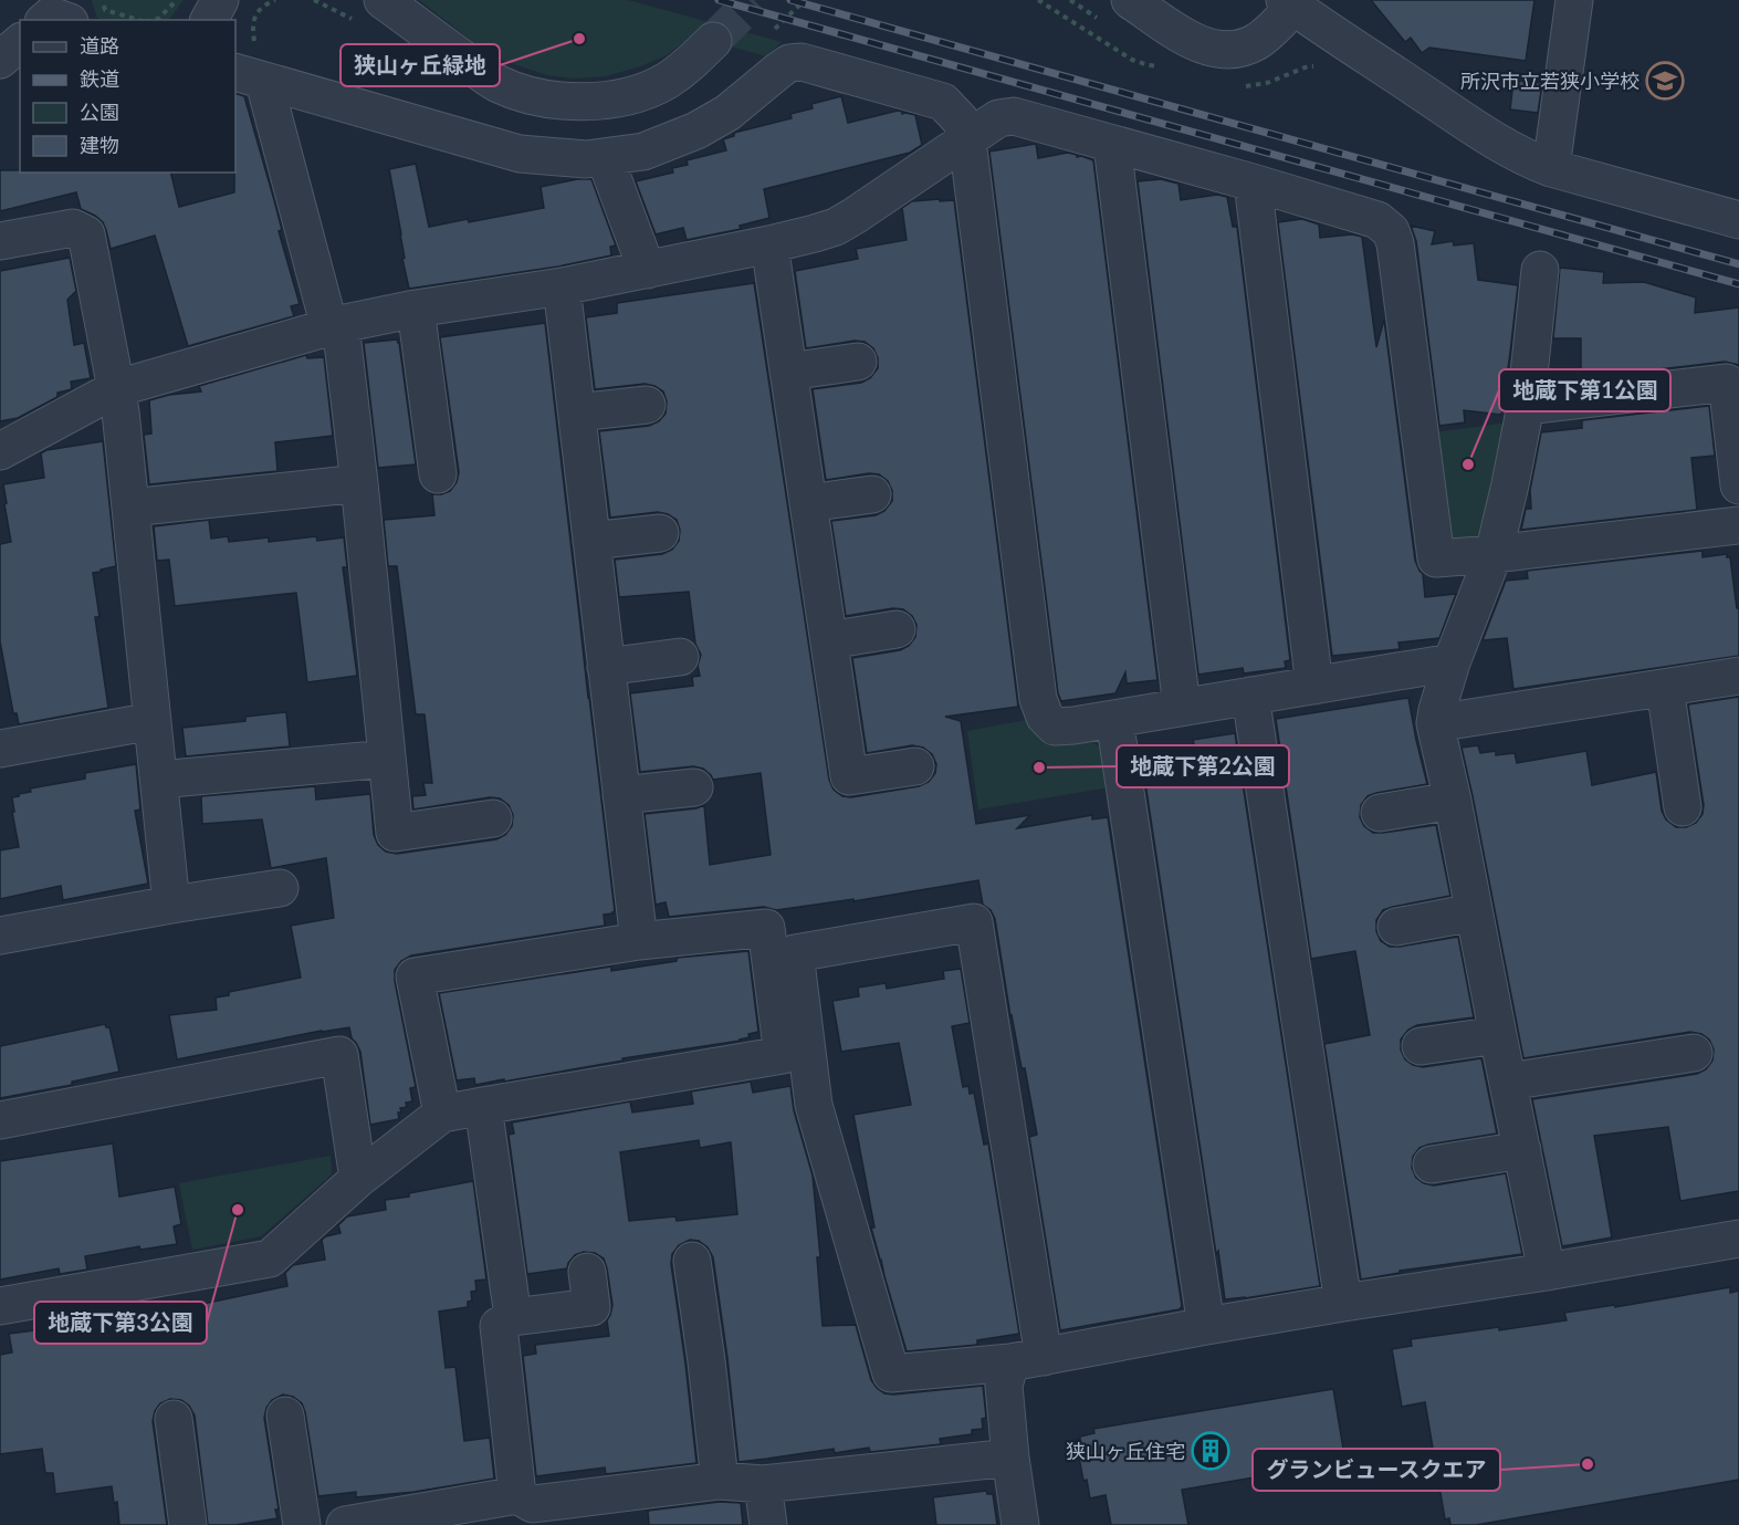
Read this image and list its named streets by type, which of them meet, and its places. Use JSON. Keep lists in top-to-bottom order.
{
  "places": {
    "other": [
      "狭山ヶ丘緑地",
      "地蔵下第1公園",
      "地蔵下第2公園",
      "地蔵下第3公園",
      "グランビュースクエア"
    ],
    "school or university": ["所沢市立若狭小学校"],
    "building": ["狭山ヶ丘住宅"]
  },
  "legend": [
    "道路",
    "鉄道",
    "公園",
    "建物"
  ]
}
